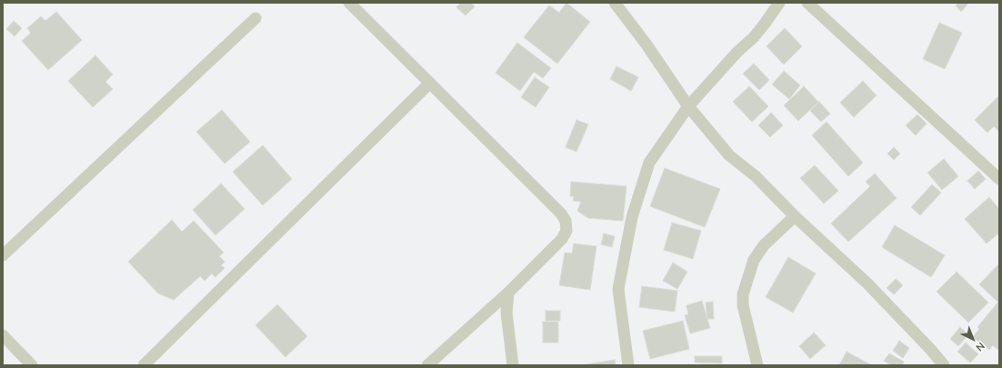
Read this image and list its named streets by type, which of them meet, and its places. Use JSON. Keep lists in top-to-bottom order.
{
  "north": "bottom right"
}
